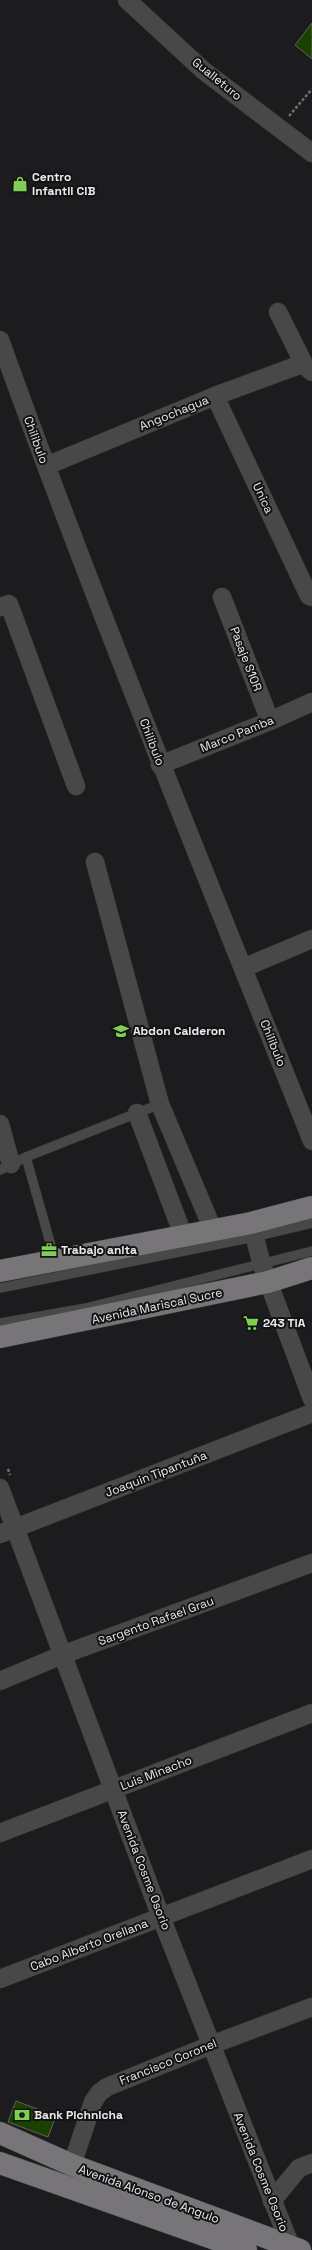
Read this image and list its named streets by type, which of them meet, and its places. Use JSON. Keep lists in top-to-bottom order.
{
  "streets": {
    "main road": ["Avenida Mariscal Sucre", "Avenida Alonso de Angulo"],
    "street": [
      "Gualleturo",
      "Angochagua",
      "Chilibulo",
      "Unica",
      "Pasaje S10R",
      "Marco Pamba",
      "Joaquin Tipantuña",
      "Sargento Rafael Grau",
      "Luis Minacho",
      "Avenida Cosme Osorio",
      "Cabo Alberto Orellana",
      "Francisco Coronel"
    ]
  },
  "crossings": [
    ["Angochagua", "Chilibulo"],
    ["Angochagua", "Unica"],
    ["Chilibulo", "Marco Pamba"],
    ["Pasaje S10R", "Marco Pamba"],
    ["Joaquin Tipantuña", "Avenida Cosme Osorio"],
    ["Sargento Rafael Grau", "Avenida Cosme Osorio"],
    ["Luis Minacho", "Avenida Cosme Osorio"],
    ["Avenida Cosme Osorio", "Cabo Alberto Orellana"],
    ["Avenida Cosme Osorio", "Francisco Coronel"],
    ["Avenida Cosme Osorio", "Avenida Alonso de Angulo"],
    ["Francisco Coronel", "Avenida Alonso de Angulo"]
  ],
  "places": {
    "shop": ["Centro Infantil CIB"],
    "school or university": ["Abdon Calderon"],
    "office": ["Trabajo anita"],
    "supermarket": ["243 TIA"],
    "bank": ["Bank Pichnicha"]
  }
}
